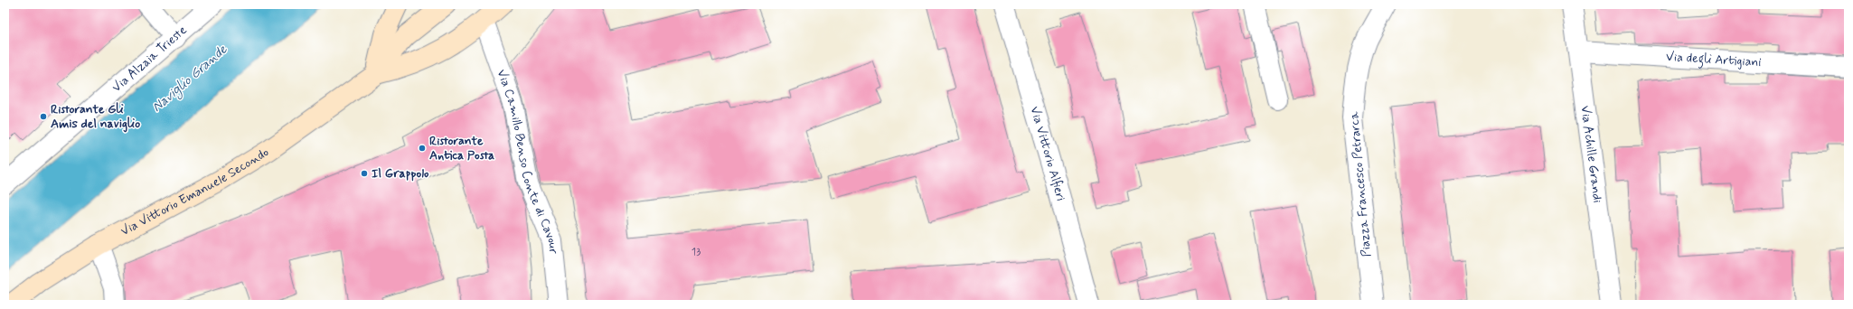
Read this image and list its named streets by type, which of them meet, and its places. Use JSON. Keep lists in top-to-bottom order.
{
  "streets": {
    "main road": ["Via Vittorio Emanuele Secondo"],
    "street": [
      "Via Alzaia Trieste",
      "Via degli Artigiani",
      "Via Vittorio Alfieri",
      "Via Achille Grandi",
      "Via Camillo Benso Conte di Cavour",
      "Piazza Francesco Petrarca"
    ]
  },
  "crossings": [
    ["Via degli Artigiani", "Via Achille Grandi"],
    ["Via Camillo Benso Conte di Cavour", "Via Vittorio Emanuele Secondo"]
  ],
  "water": ["Naviglio Grande"],
  "places": ["Ristorante Gli Amis del naviglio", "Ristorante Antica Posta", "Il Grappolo"],
  "house_numbers": ["13"]
}
